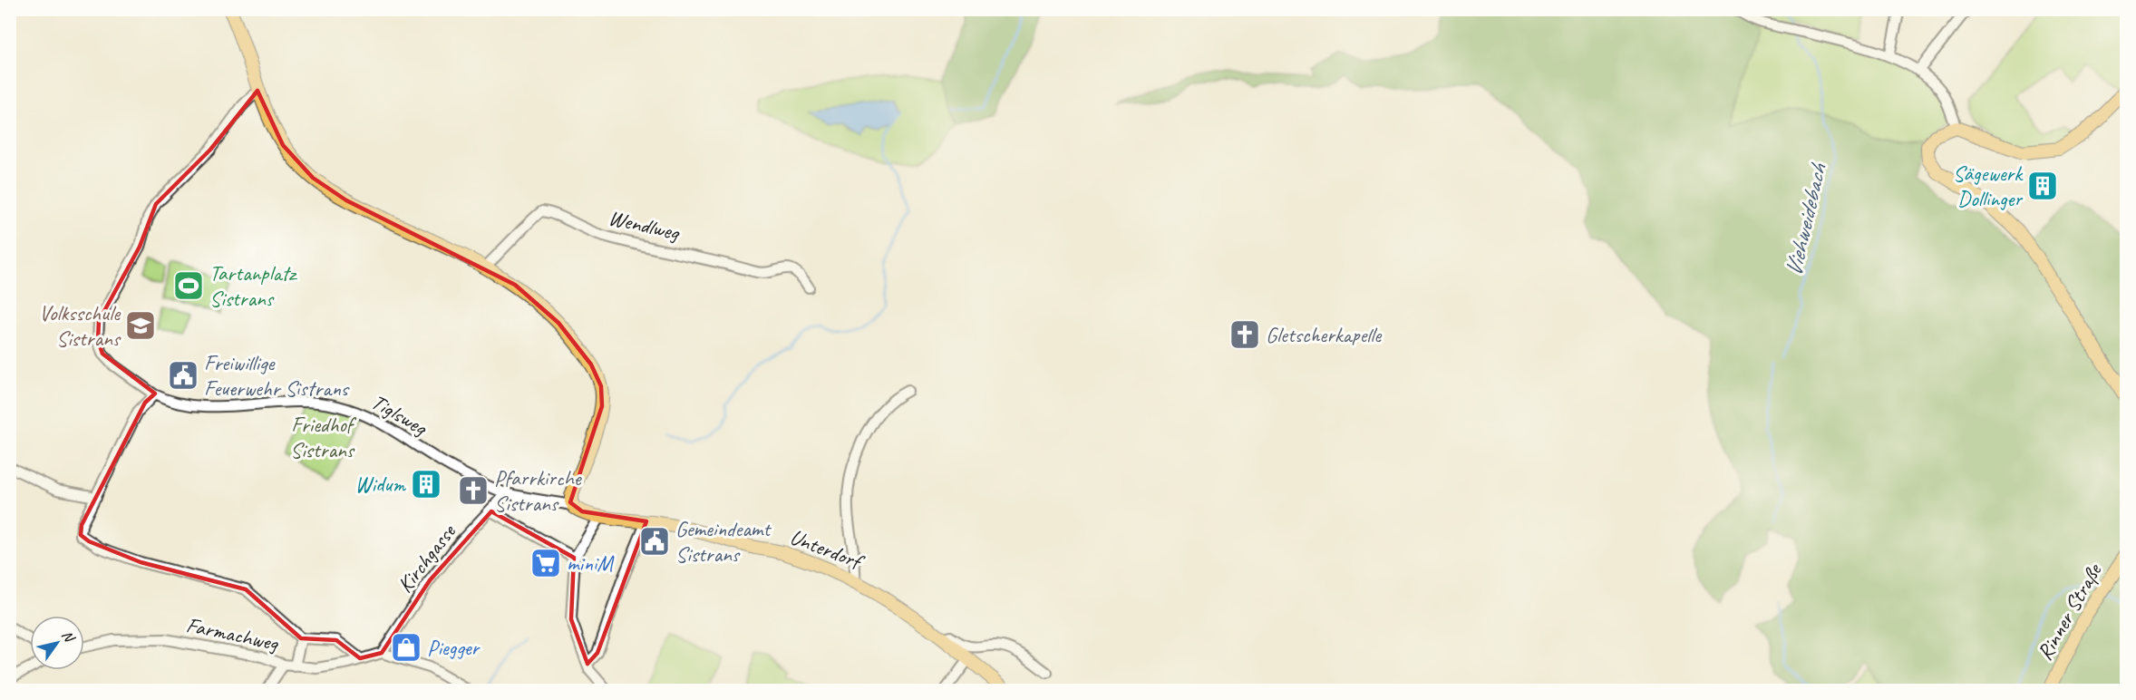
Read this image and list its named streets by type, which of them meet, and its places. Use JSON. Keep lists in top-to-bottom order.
{
  "streets": {
    "main road": ["Unterdorf", "Rinner Straße"],
    "street": [
      "Wendlweg",
      "Tiglsweg",
      "Kirchgasse",
      "Farmachweg"
    ]
  },
  "crossings": [
    ["Tiglsweg", "Unterdorf"],
    ["Tiglsweg", "Kirchgasse"],
    ["Kirchgasse", "Farmachweg"]
  ],
  "water": ["Viehweidebach"],
  "parks": ["Friedhof Sistrans"],
  "places": {
    "building": ["Sägewerk Dollinger", "Widum"],
    "sports": ["Tartanplatz Sistrans"],
    "school or university": ["Volksschule Sistrans"],
    "church": ["Gletscherkapelle", "Pfarrkirche Sistrans"],
    "public building": ["Freiwillige Feuerwehr Sistrans", "Gemeindeamt Sistrans"],
    "supermarket": ["miniM"],
    "shop": ["Piegger"]
  },
  "north": "top right"
}
